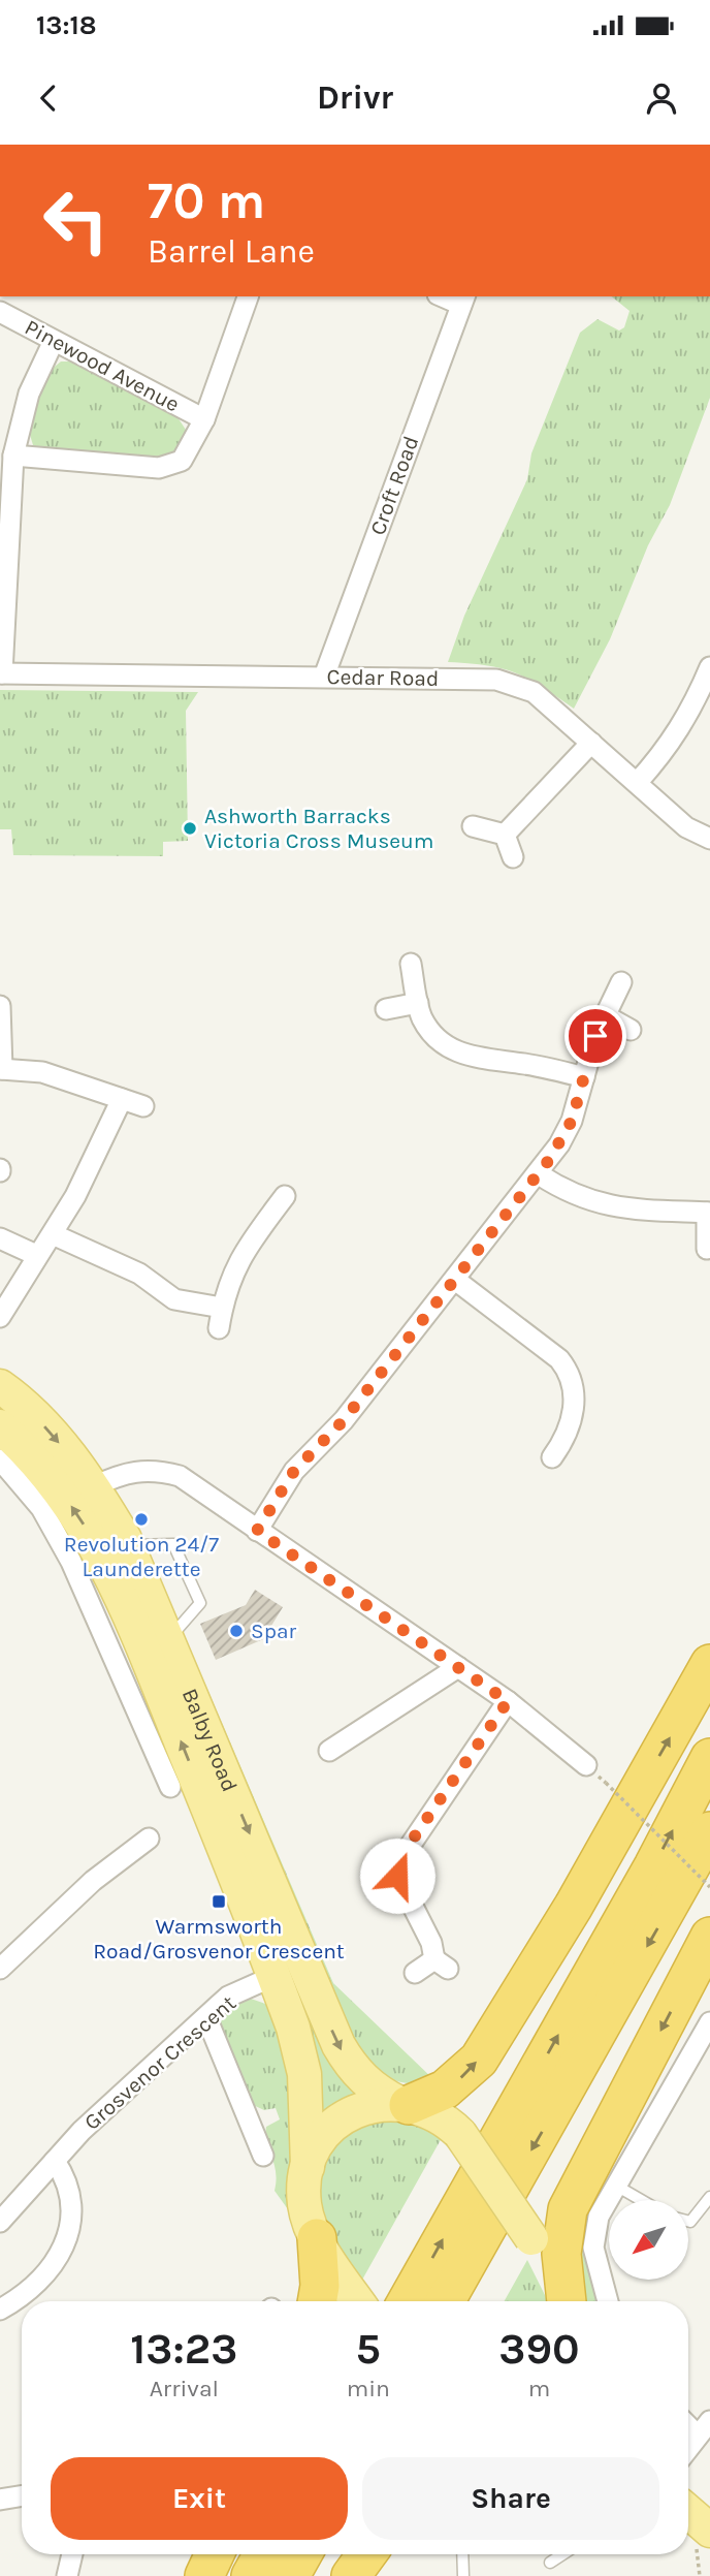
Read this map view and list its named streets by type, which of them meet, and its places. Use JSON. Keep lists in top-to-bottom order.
{
  "streets": {
    "main road": ["Balby Road"],
    "street": [
      "Pinewood Avenue",
      "Croft Road",
      "Cedar Road",
      "Grosvenor Crescent"
    ]
  },
  "crossings": [
    ["Croft Road", "Cedar Road"],
    ["Balby Road", "Grosvenor Crescent"]
  ],
  "places": {
    "other": ["Ashworth Barracks Victoria Cross Museum", "Revolution 24/7 Launderette", "Spar"],
    "transit": ["Warmsworth Road/Grosvenor Crescent"]
  },
  "north": "bottom left",
  "page": {
    "status": "13:18",
    "header": "Drivr",
    "turn": ["70 m", "Barrel Lane"],
    "eta": [
      "13:23",
      "Arrival",
      "5",
      "min",
      "390",
      "m"
    ],
    "buttons": ["Exit", "Share"]
  }
}
